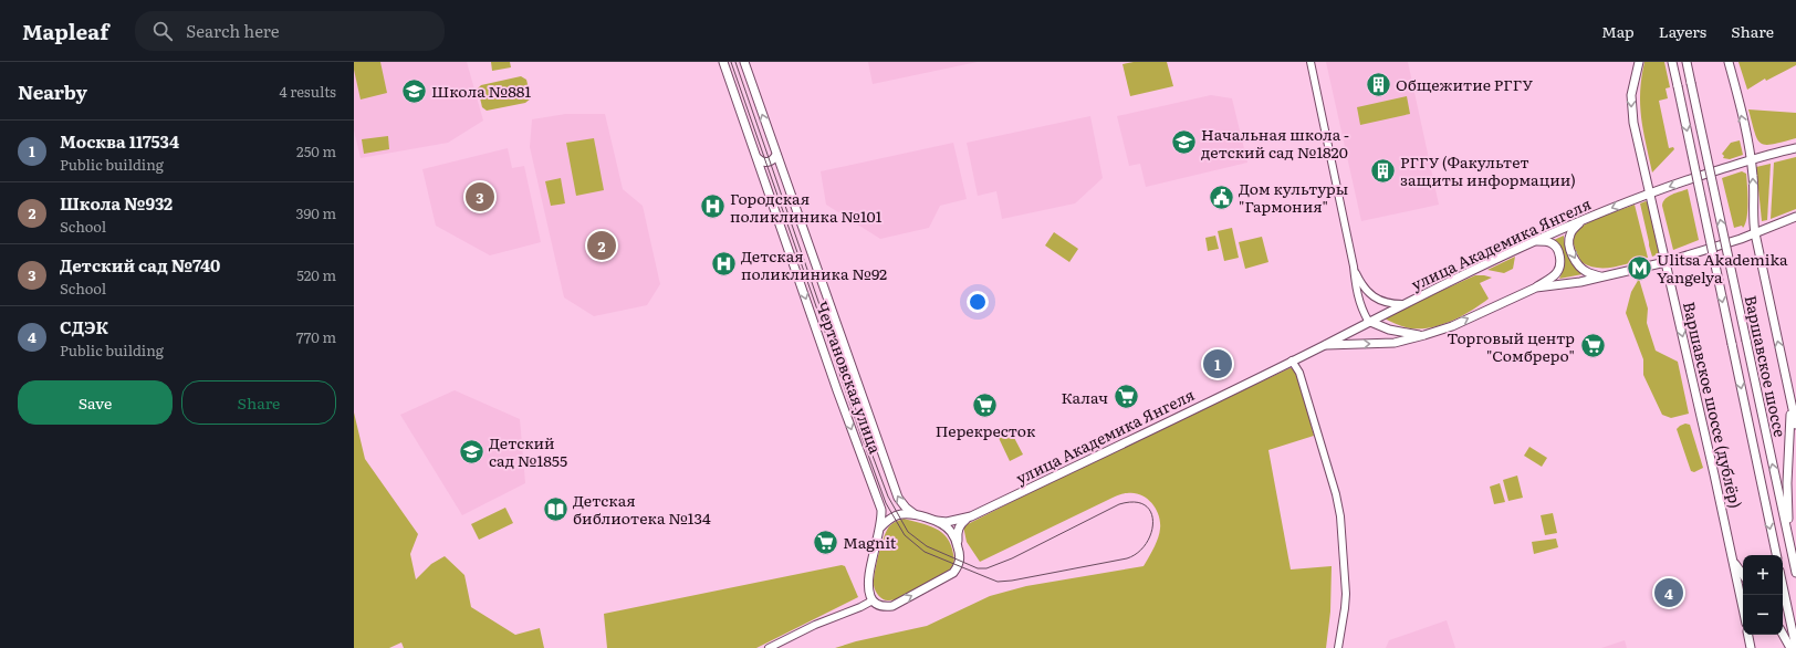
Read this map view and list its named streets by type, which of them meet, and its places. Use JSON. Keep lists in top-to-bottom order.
{
  "streets": {
    "main road": [
      "улица Академика Янгеля",
      "Варшавское шоссе",
      "Чертановская улица",
      "Варшавское шоссе (дублёр)"
    ]
  },
  "crossings": [
    ["улица Академика Янгеля", "Варшавское шоссе (дублёр)"]
  ],
  "one_way": ["Варшавское шоссе (дублёр)"],
  "places": {
    "building": ["Общежитие РГГУ", "РГГУ (Факультет защиты информации)"],
    "school or university": ["Школа №881", "Начальная школа - детский сад №1820", "Детский сад №1855"],
    "public building": ["Дом культуры \"Гармония\""],
    "hospital": ["Городская поликлиника №101", "Детская поликлиника №92"],
    "metro station": ["Ulitsa Akademika Yangelya"],
    "supermarket": [
      "Торговый центр \"Сомбреро\"",
      "Калач",
      "Перекресток",
      "Magnit"
    ],
    "library": ["Детская библиотека №134"]
  },
  "page": {
    "header": "Mapleaf",
    "search": "Search here",
    "nav": ["Map", "Layers", "Share"],
    "heading": ["Nearby", "4 results"],
    "list": [
      {
        "mark": "1",
        "name": "Москва 117534",
        "note": "Public building",
        "value": "250 m"
      },
      {
        "mark": "2",
        "name": "Школа №932",
        "note": "School",
        "value": "390 m"
      },
      {
        "mark": "3",
        "name": "Детский сад №740",
        "note": "School",
        "value": "520 m"
      },
      {
        "mark": "4",
        "name": "СДЭК",
        "note": "Public building",
        "value": "770 m"
      }
    ],
    "pins": [
      "3",
      "2",
      "1",
      "4"
    ],
    "buttons": ["Save", "Share"],
    "map_buttons": ["+", "−"]
  }
}
